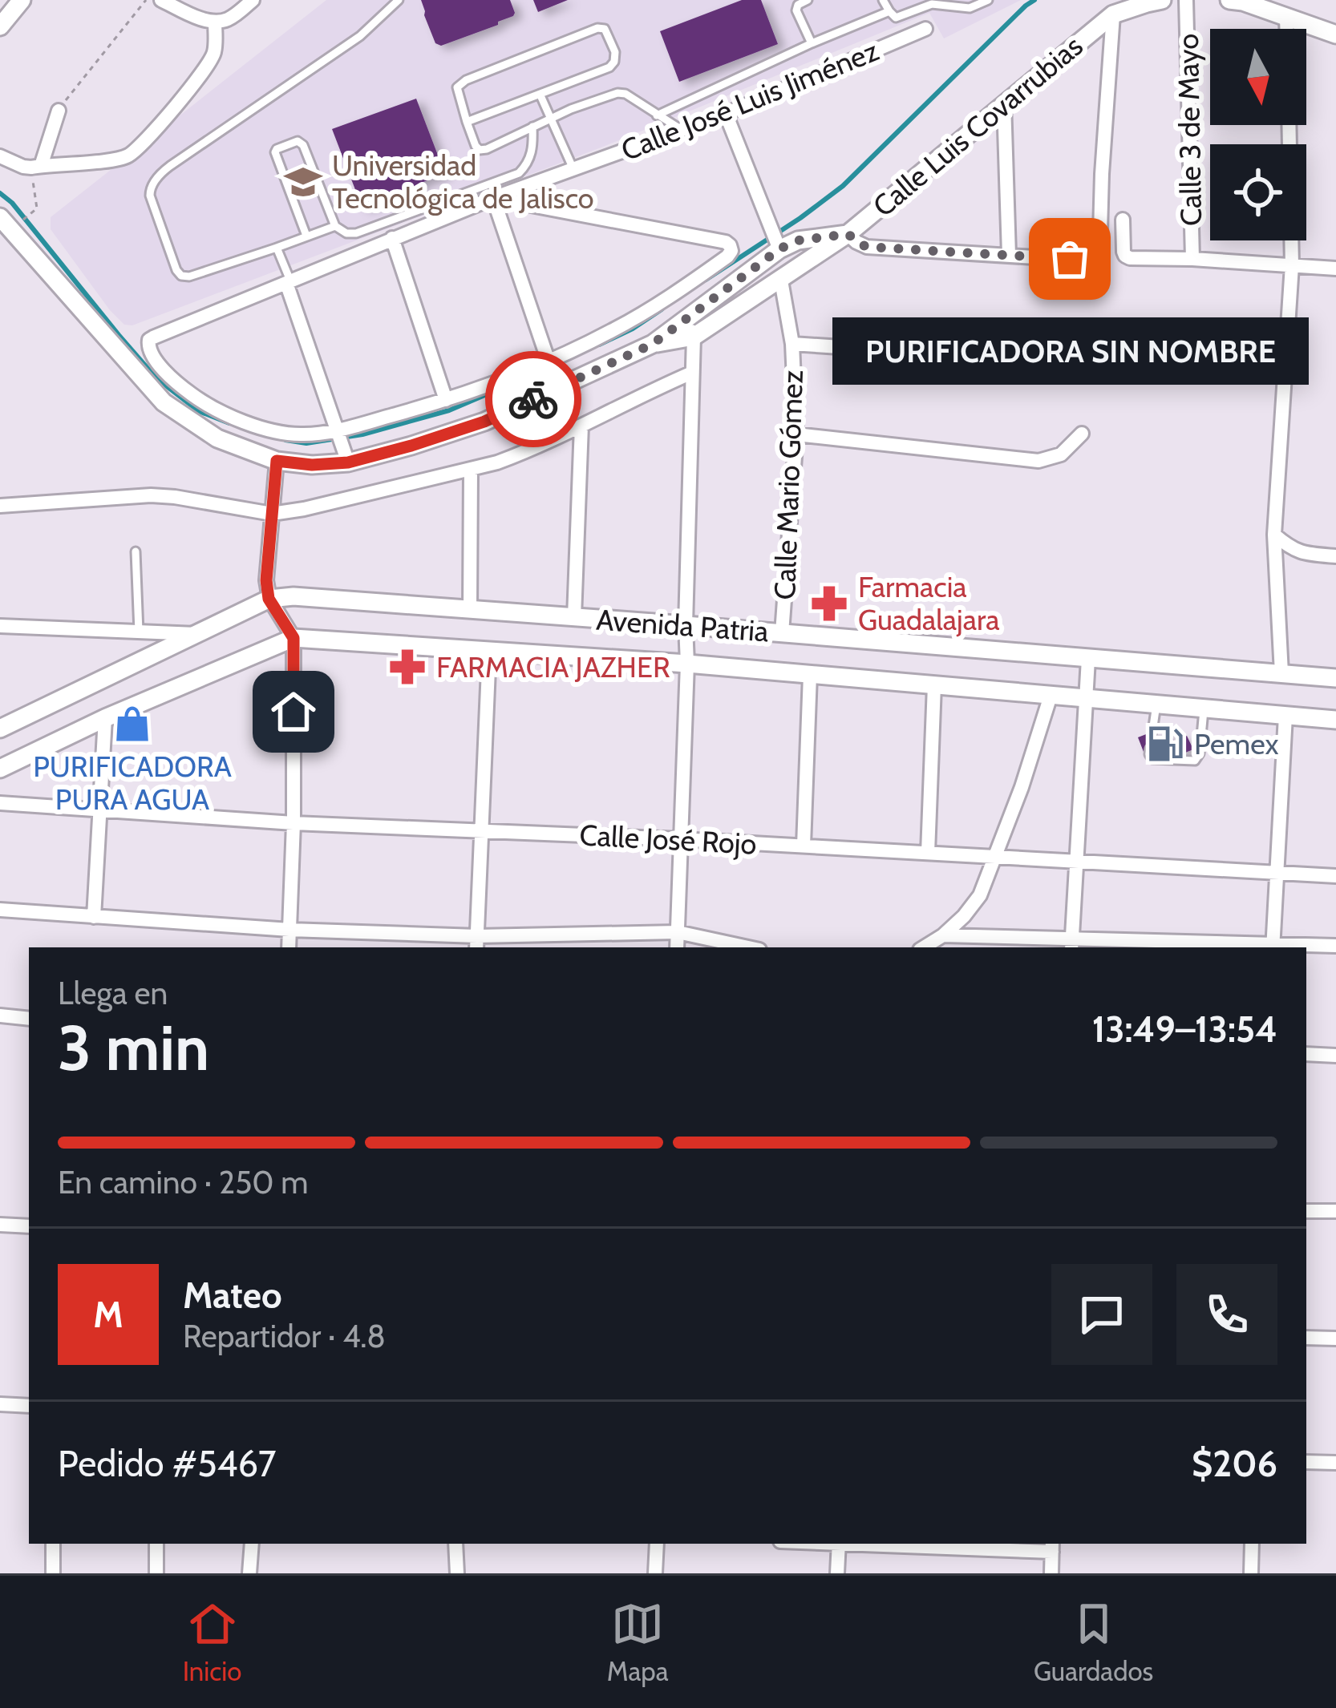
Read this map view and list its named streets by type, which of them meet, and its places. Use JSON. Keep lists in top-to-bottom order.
{
  "streets": {
    "street": [
      "Calle José Luis Jiménez",
      "Calle Luis Covarrubias",
      "Calle 3 de Mayo",
      "Calle Mario Gómez",
      "Avenida Patria",
      "Calle José Rojo"
    ]
  },
  "crossings": [
    ["Calle José Luis Jiménez", "Calle Luis Covarrubias"],
    ["Calle Luis Covarrubias", "Calle Mario Gómez"],
    ["Calle Mario Gómez", "Avenida Patria"]
  ],
  "places": {
    "school or university": ["Universidad Tecnológica de Jalisco"],
    "other": ["PURIFICADORA SIN NOMBRE"],
    "pharmacy": ["Farmacia Guadalajara", "FARMACIA JAZHER"],
    "shop": ["PURIFICADORA PURA AGUA"],
    "fuel station": ["Pemex"]
  },
  "north": "bottom",
  "page": {
    "bubble": "PURIFICADORA SIN NOMBRE",
    "heading": ["3 min", "Llega en", "13:49–13:54"],
    "panel": [
      "Mateo",
      "Repartidor · 4.8",
      "Pedido #5467",
      "$206"
    ],
    "bar": "En camino · 250 m",
    "round": "M",
    "tabs": ["Inicio", "Mapa", "Guardados"]
  }
}
